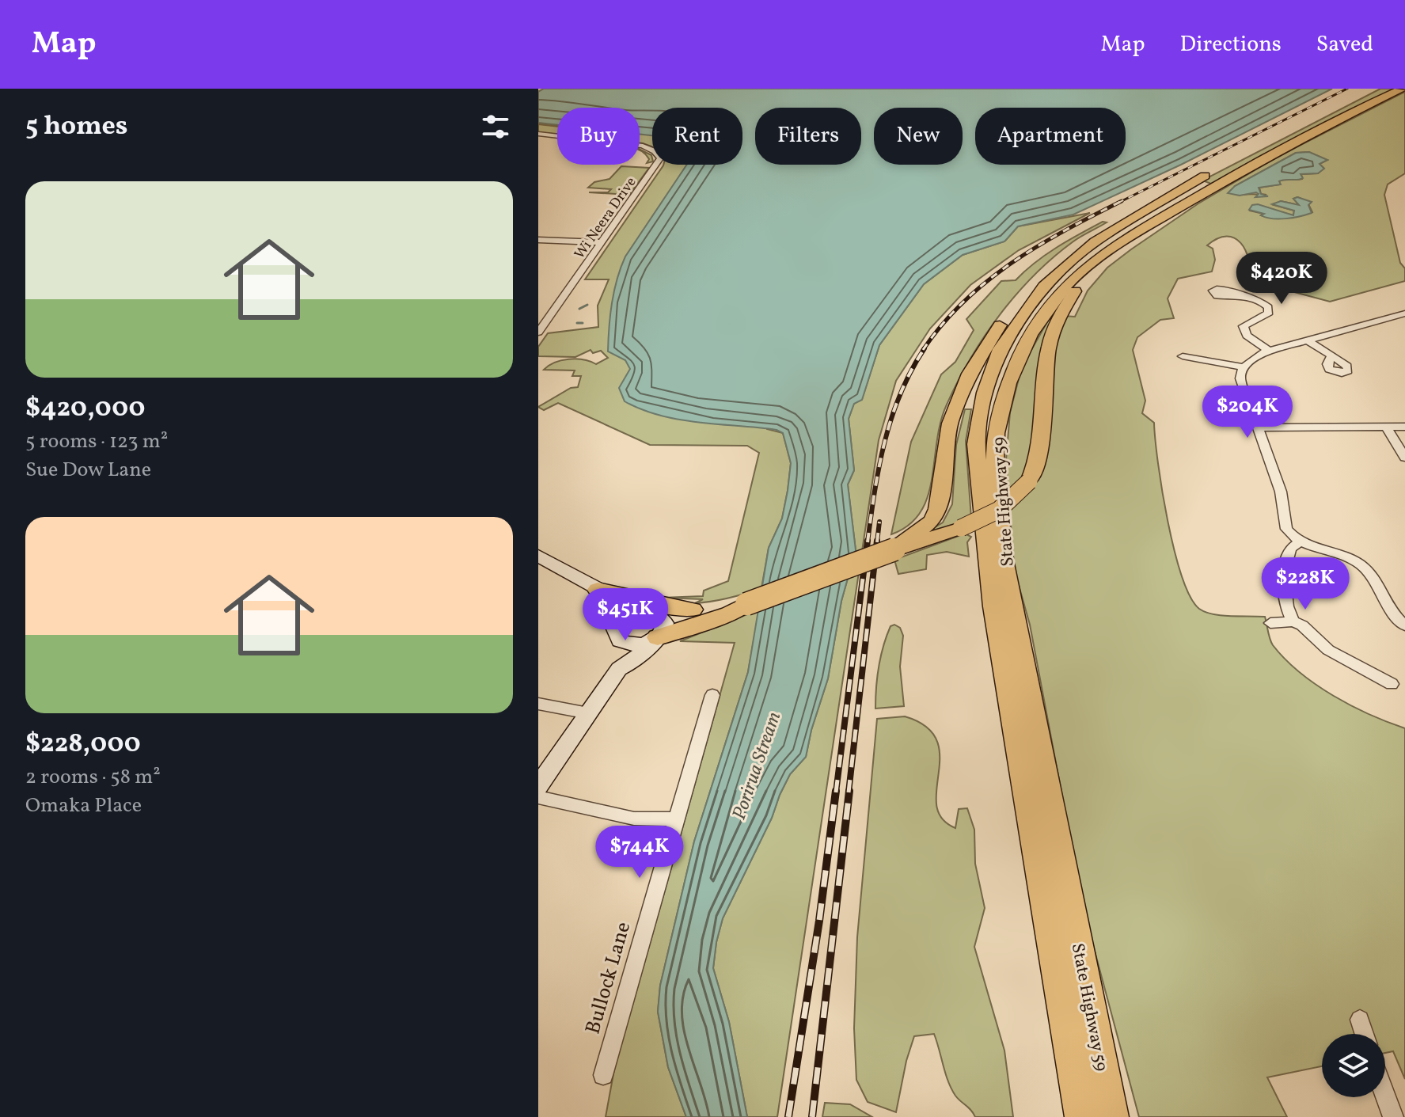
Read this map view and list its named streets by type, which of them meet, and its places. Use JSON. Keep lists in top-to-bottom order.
{
  "streets": {
    "main road": ["State Highway 59"],
    "street": ["Wi Neera Drive", "Bullock Lane"]
  },
  "water": ["Porirua Stream"],
  "page": {
    "header": "Map",
    "nav": ["Map", "Directions", "Saved"],
    "heading": "5 homes",
    "chip": [
      "Buy",
      "Rent",
      "Filters",
      "New",
      "Apartment"
    ],
    "list": [
      {
        "name": "$420,000",
        "note": "5 rooms · 123 m² · Sue Dow Lane"
      },
      {
        "name": "$228,000",
        "note": "2 rooms · 58 m² · Omaka Place"
      }
    ],
    "price": [
      "$420K",
      "$204K",
      "$228K",
      "$451K",
      "$744K"
    ]
  }
}
